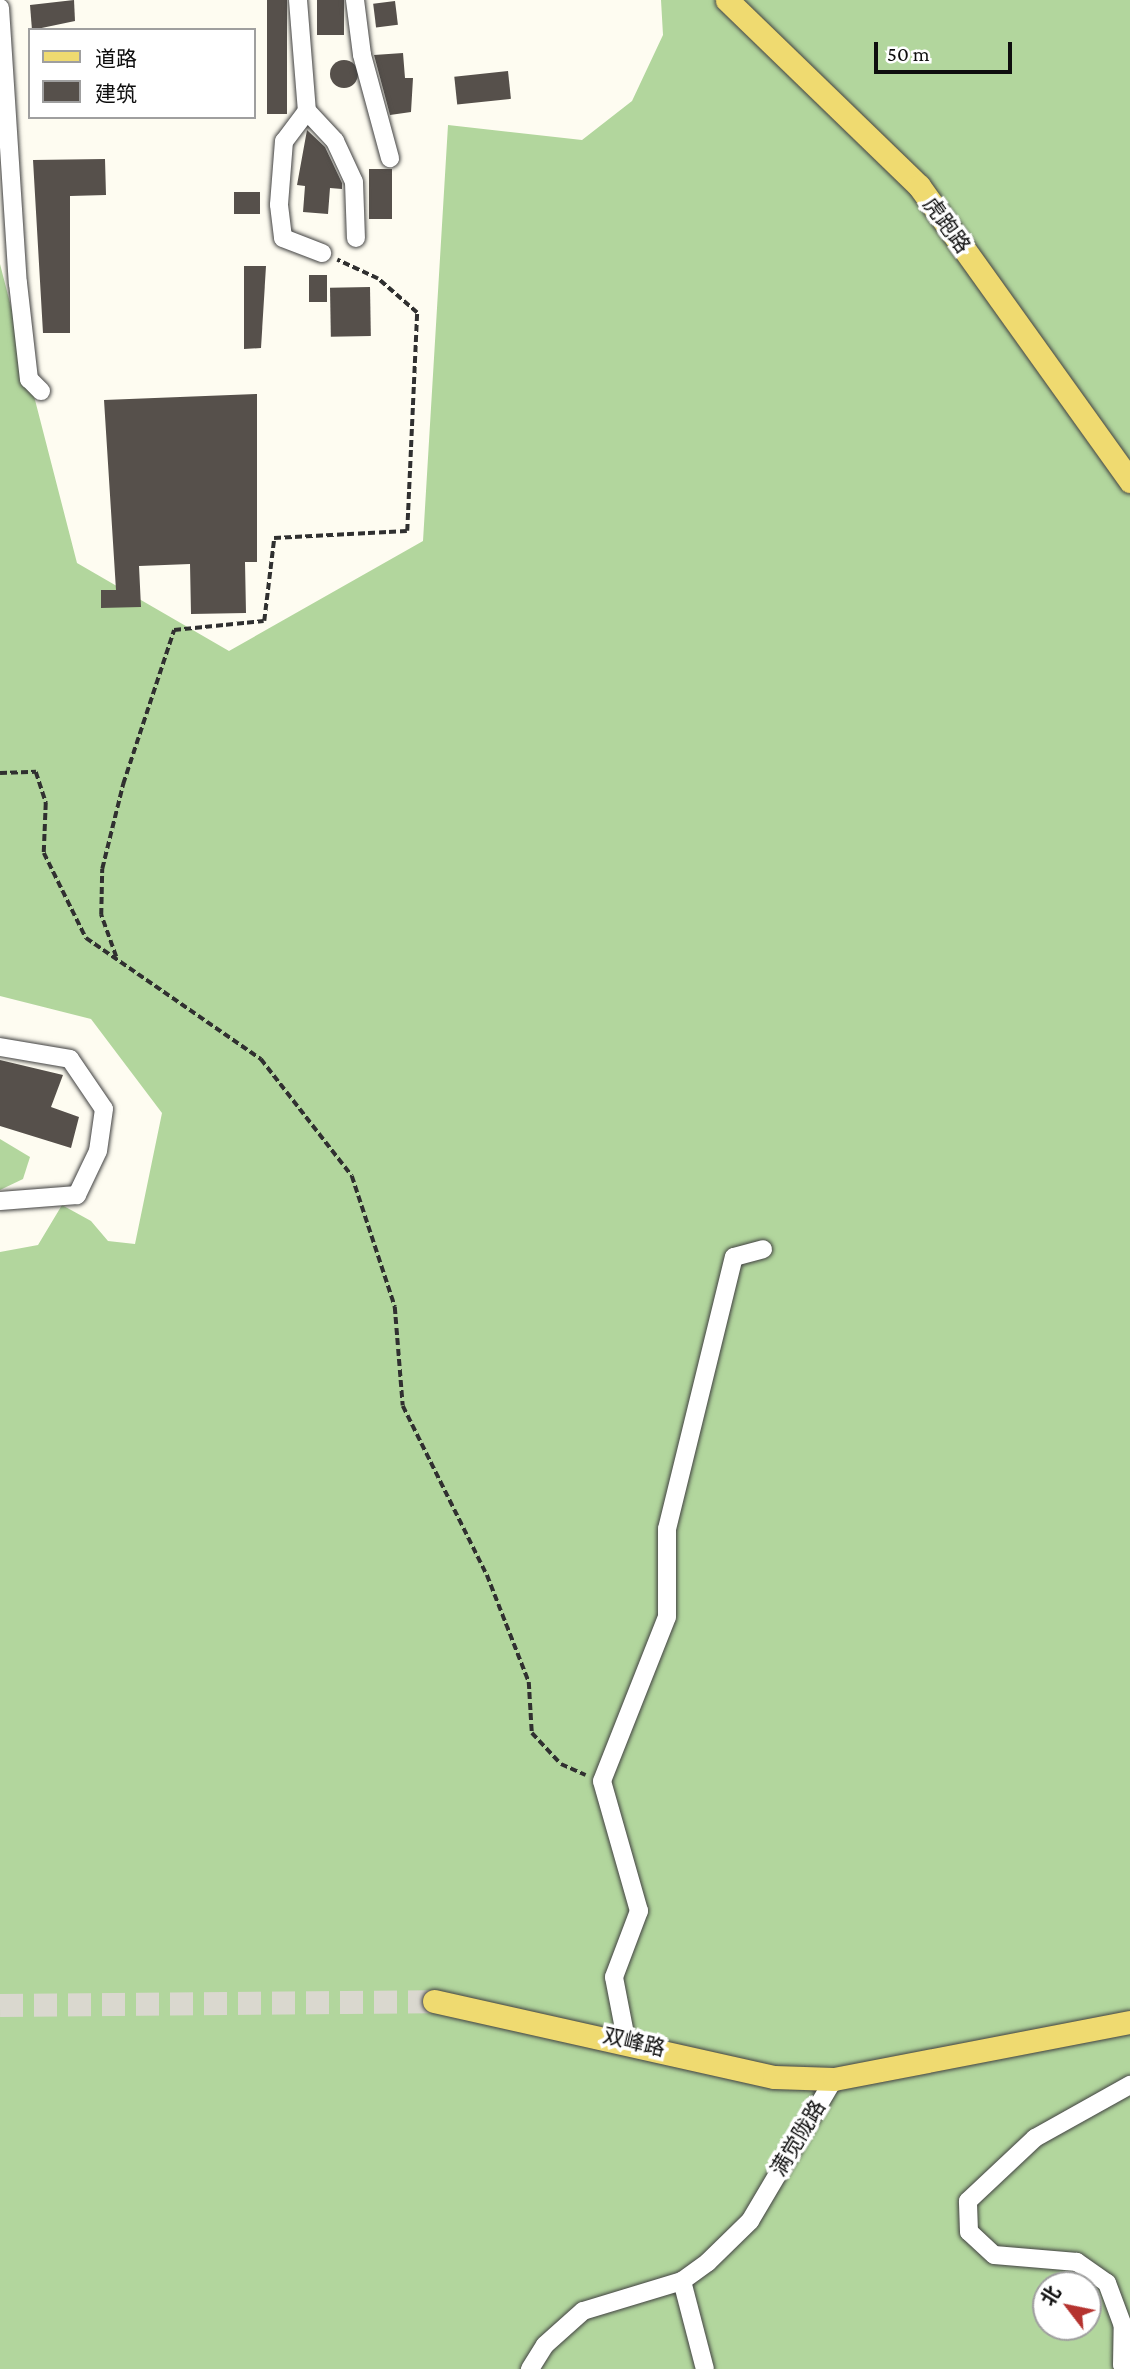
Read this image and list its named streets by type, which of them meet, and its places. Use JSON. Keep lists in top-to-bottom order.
{
  "streets": {
    "main road": ["虎跑路", "双峰路", "满觉陇路"]
  },
  "crossings": [
    ["双峰路", "满觉陇路"]
  ],
  "legend": ["道路", "建筑"],
  "scale_bar": "50 m",
  "north": "top left"
}
